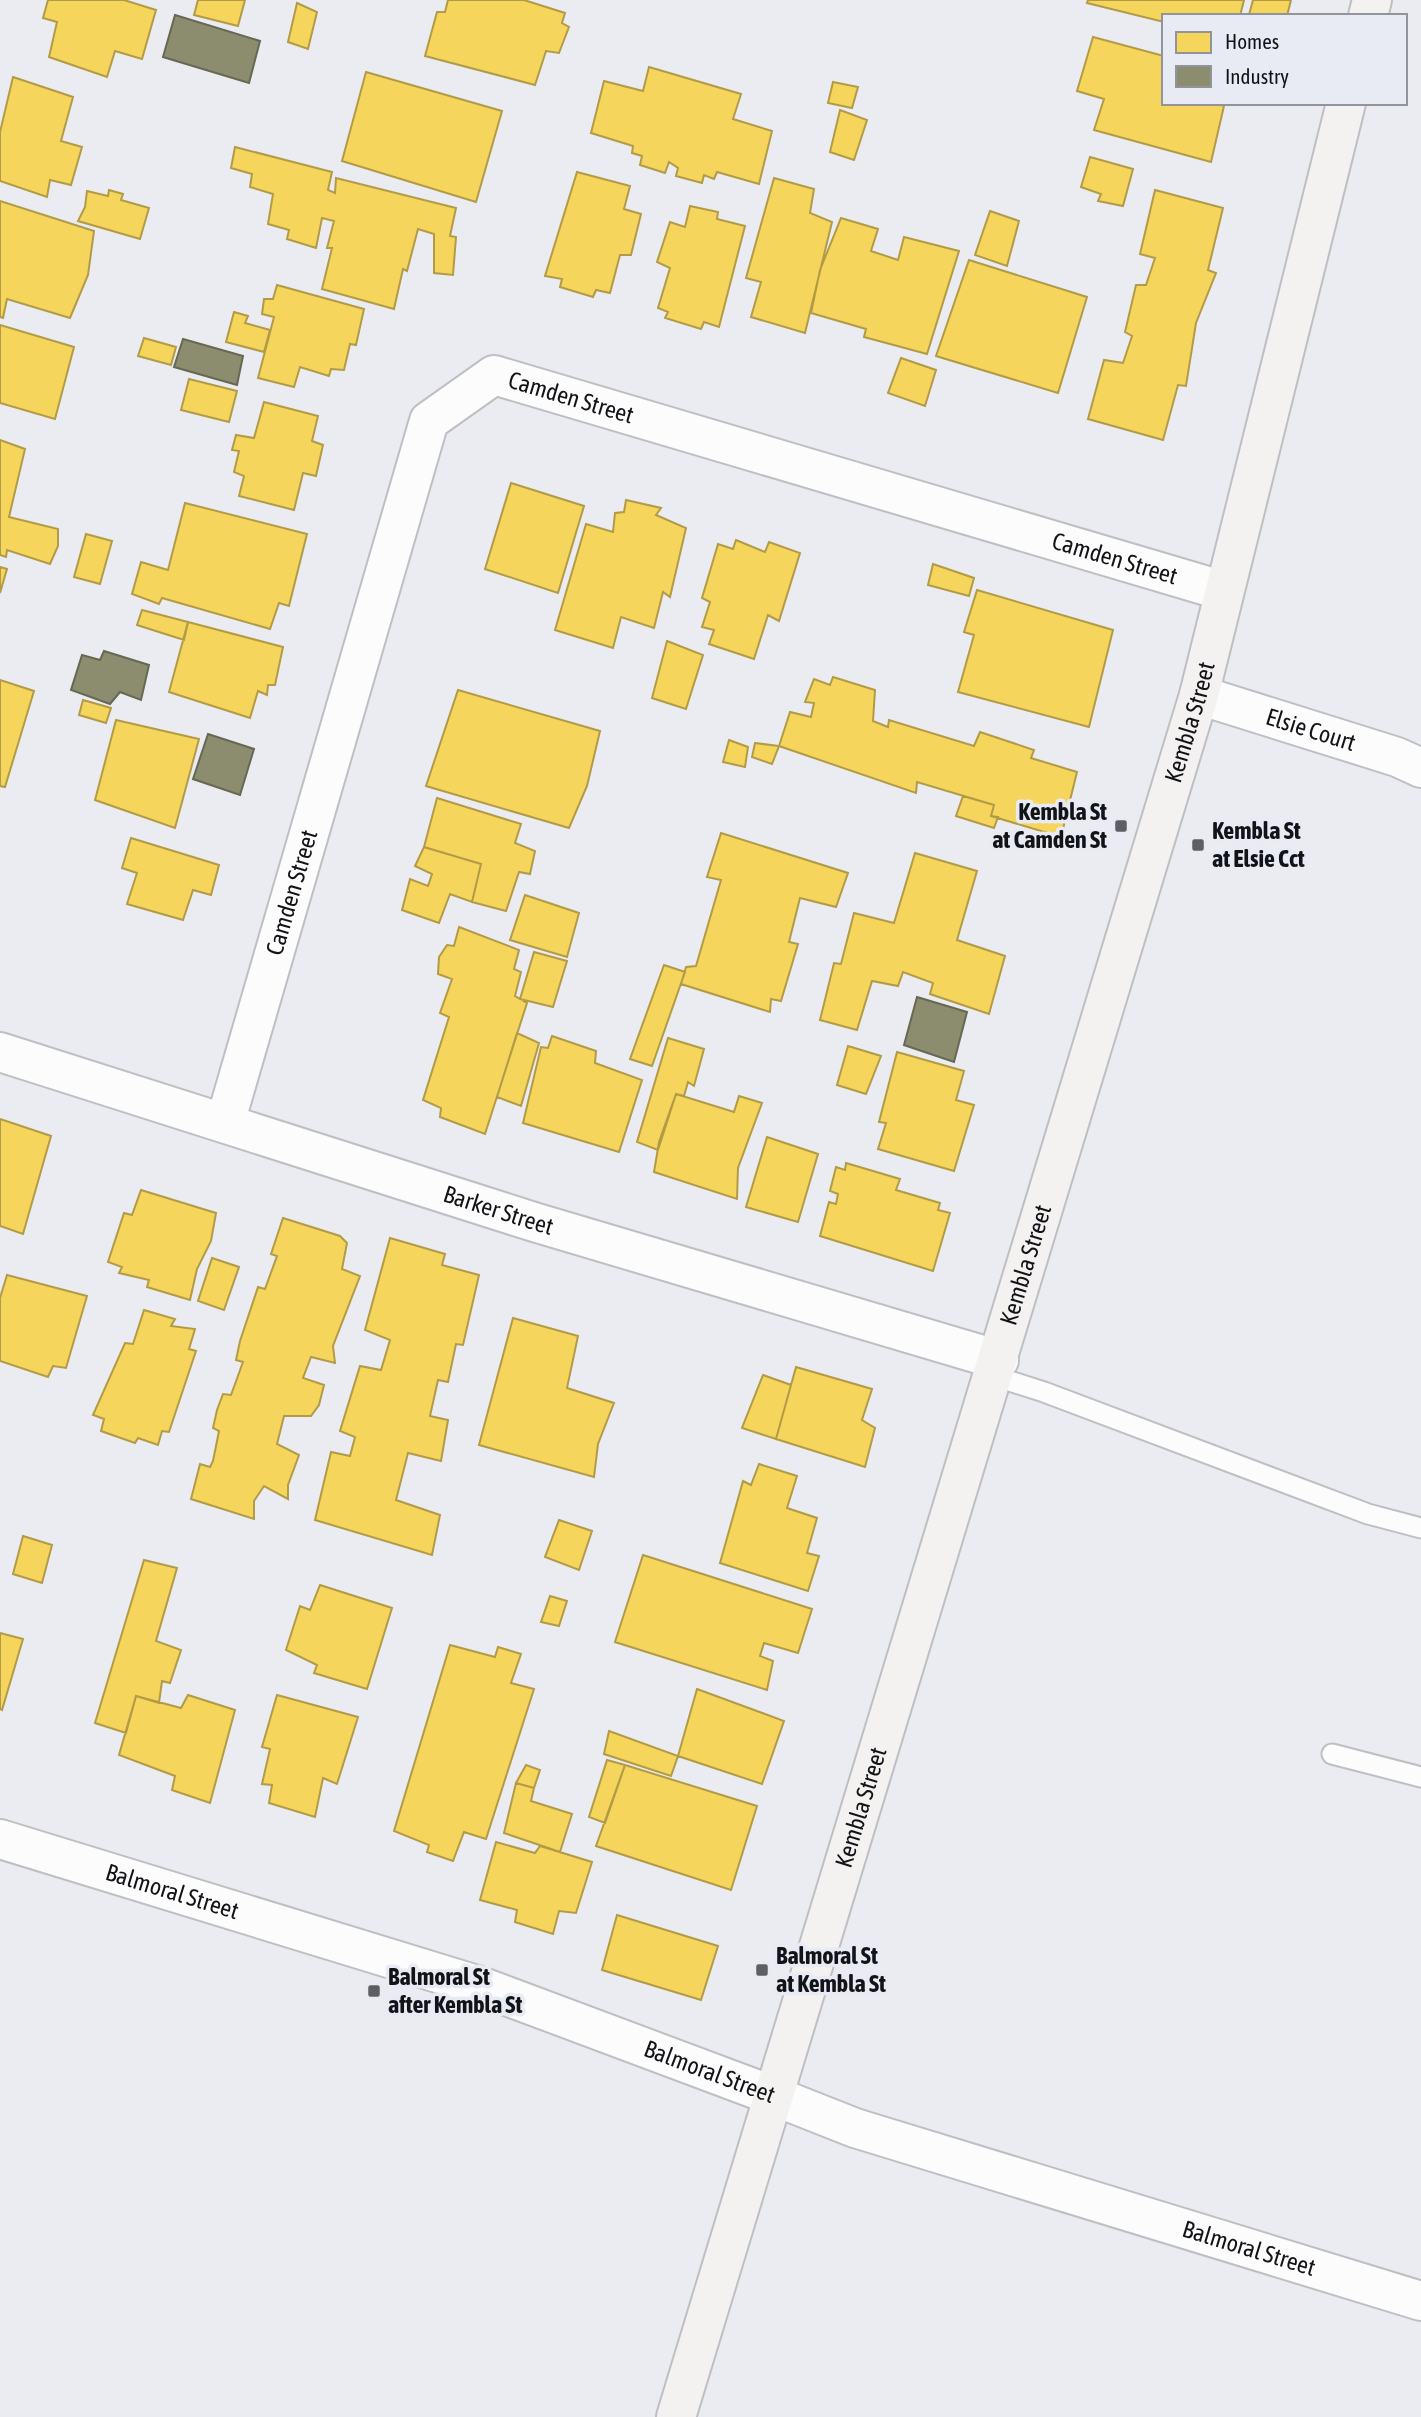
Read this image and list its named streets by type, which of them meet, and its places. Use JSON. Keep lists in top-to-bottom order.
{
  "streets": {
    "main road": ["Kembla Street"],
    "street": [
      "Camden Street",
      "Elsie Court",
      "Barker Street",
      "Balmoral Street"
    ]
  },
  "crossings": [
    ["Camden Street", "Kembla Street"],
    ["Camden Street", "Barker Street"],
    ["Kembla Street", "Elsie Court"],
    ["Kembla Street", "Barker Street"],
    ["Kembla Street", "Balmoral Street"]
  ],
  "places": {
    "transit": [
      "Kembla St at Camden St",
      "Kembla St at Elsie Cct",
      "Balmoral St at Kembla St",
      "Balmoral St after Kembla St"
    ]
  },
  "legend": ["Homes", "Industry"]
}
